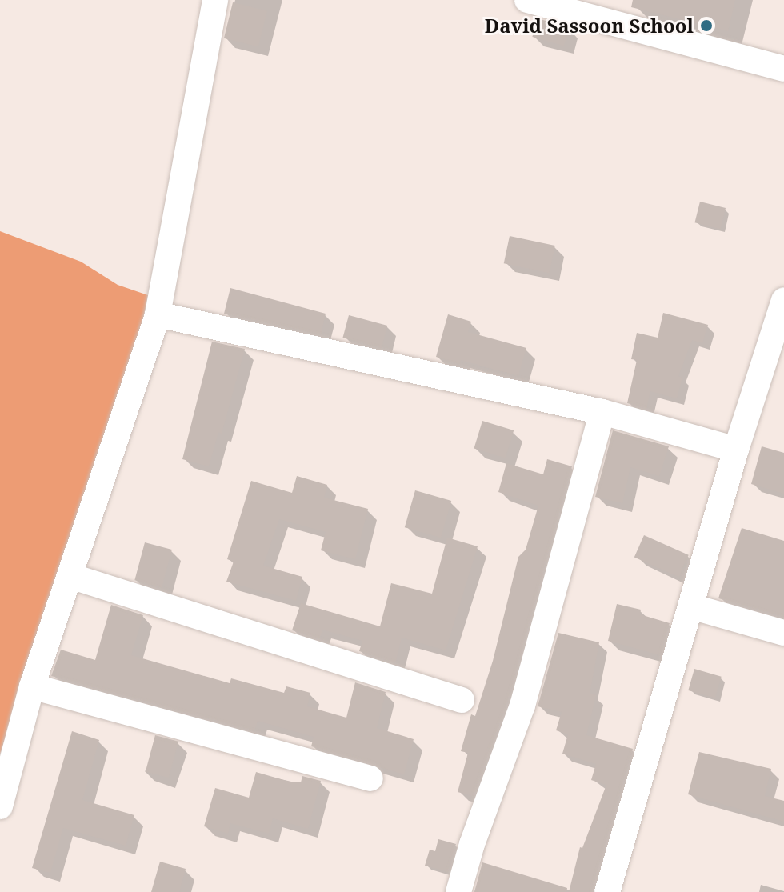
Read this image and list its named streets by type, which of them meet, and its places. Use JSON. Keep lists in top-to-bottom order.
{
  "places": ["David Sassoon School"]
}
